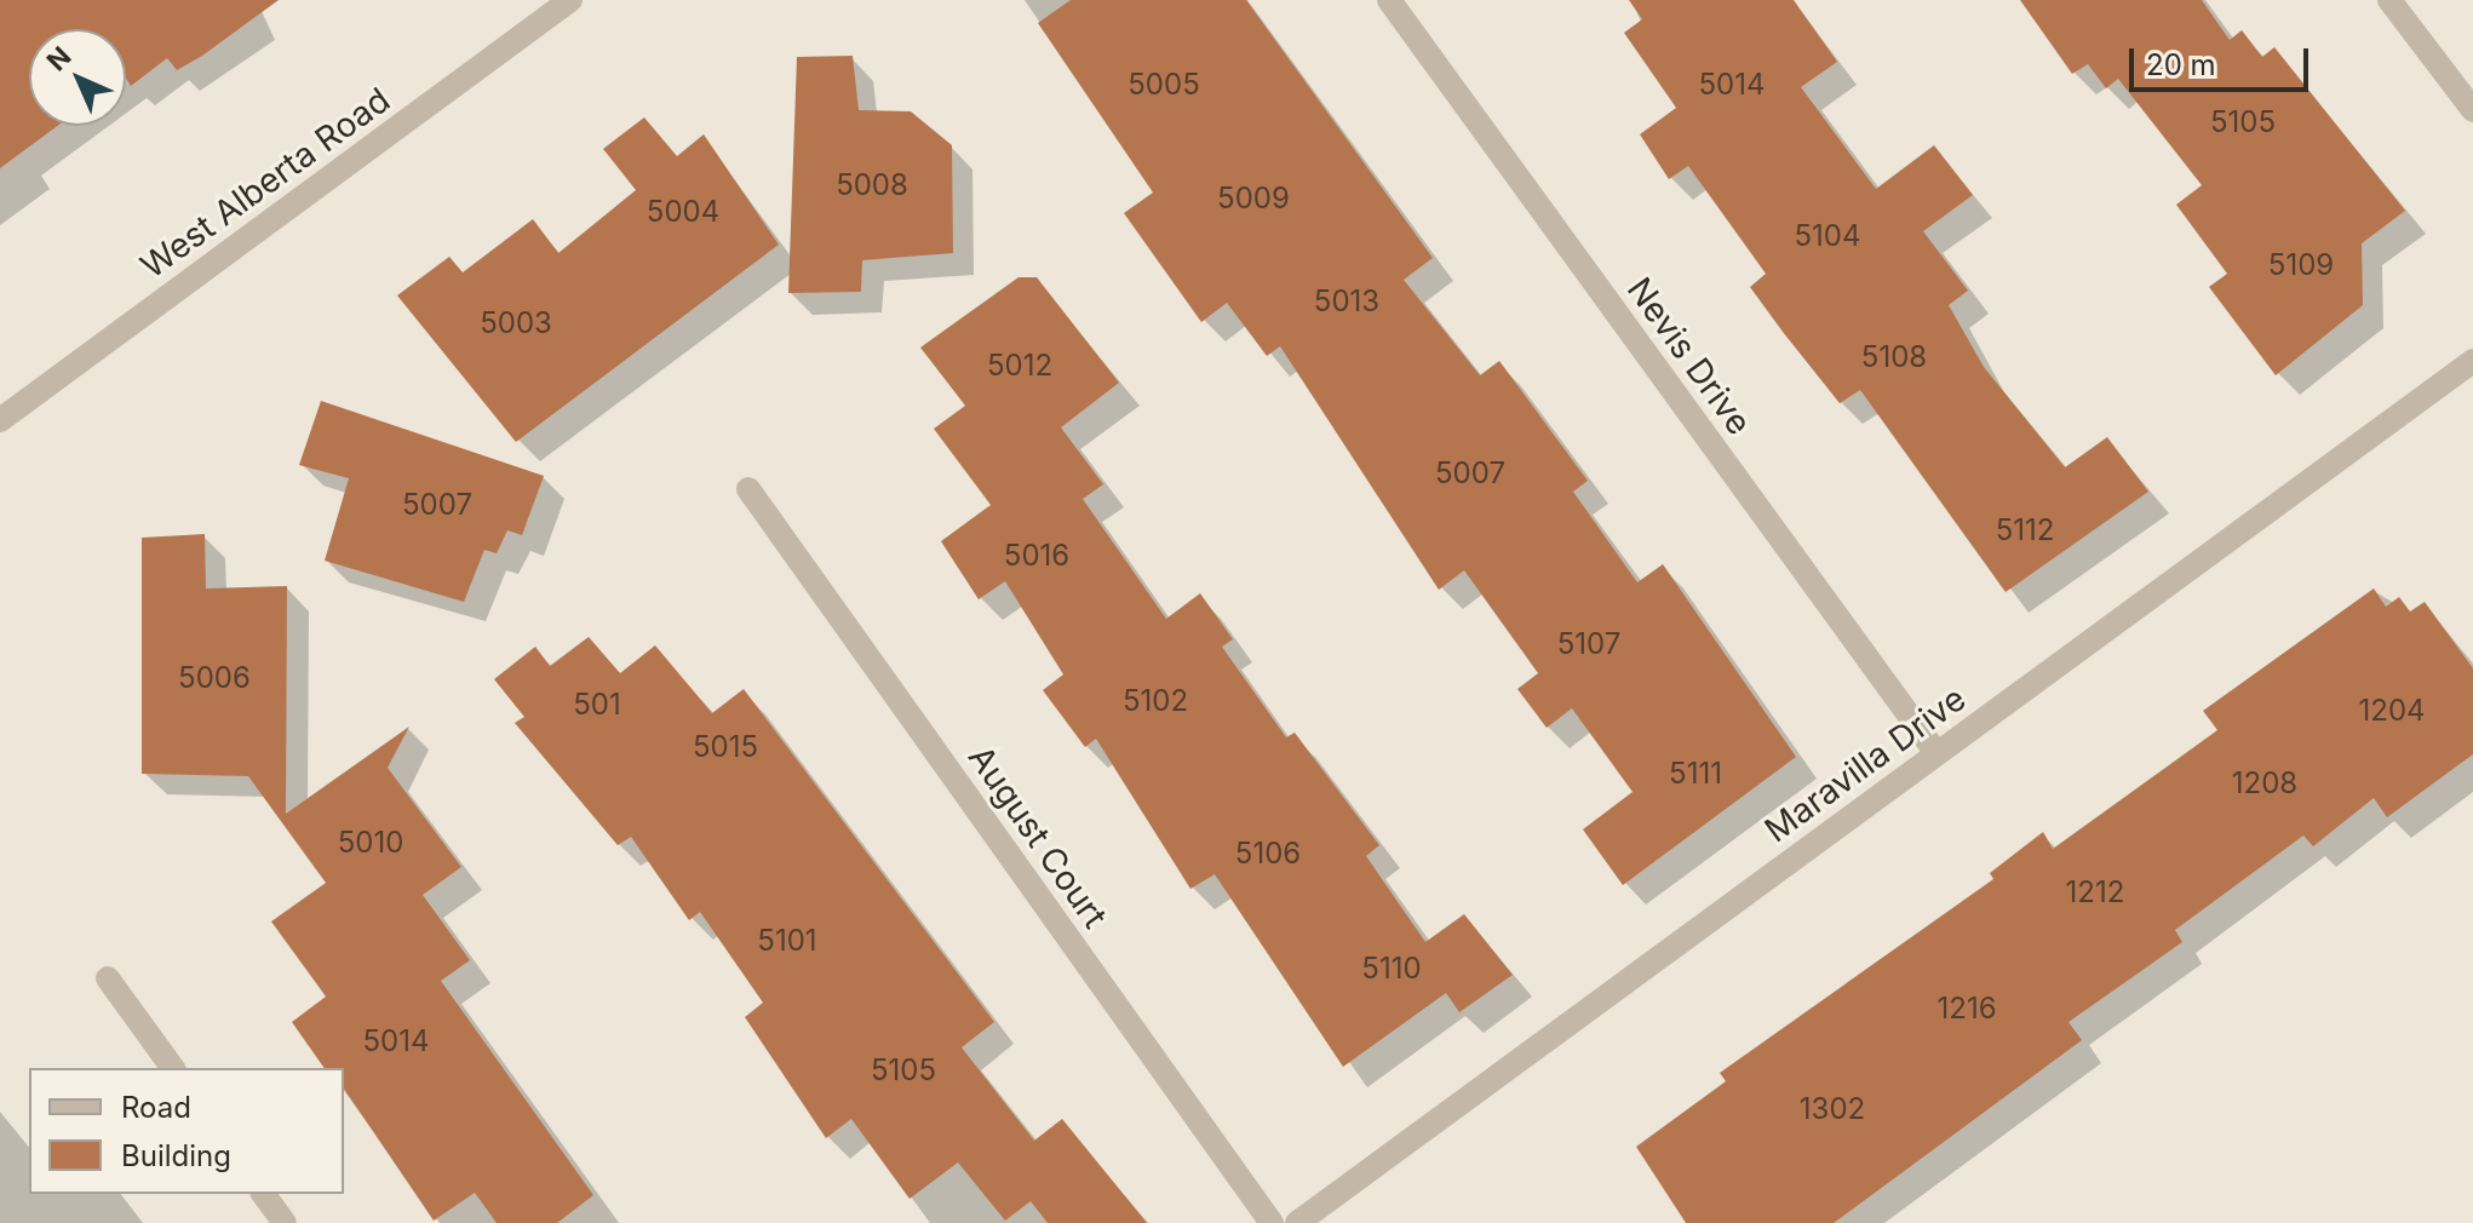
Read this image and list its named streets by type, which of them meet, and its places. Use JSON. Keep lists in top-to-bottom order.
{
  "streets": {
    "street": [
      "West Alberta Road",
      "Nevis Drive",
      "Maravilla Drive",
      "August Court"
    ]
  },
  "crossings": [
    ["Nevis Drive", "Maravilla Drive"]
  ],
  "house_numbers": [
    "5005",
    "5014",
    "5105",
    "5008",
    "5009",
    "5004",
    "5104",
    "5109",
    "5013",
    "5003",
    "5108",
    "5012",
    "5007",
    "5007",
    "5112",
    "5016",
    "5107",
    "5006",
    "5102",
    "501",
    "1204",
    "5015",
    "5111",
    "1208",
    "5010",
    "5106",
    "1212",
    "5101",
    "5110",
    "1216",
    "5014",
    "5105",
    "1302"
  ],
  "legend": ["Road", "Building"],
  "scale_bar": "20 m",
  "north": "top left"
}
